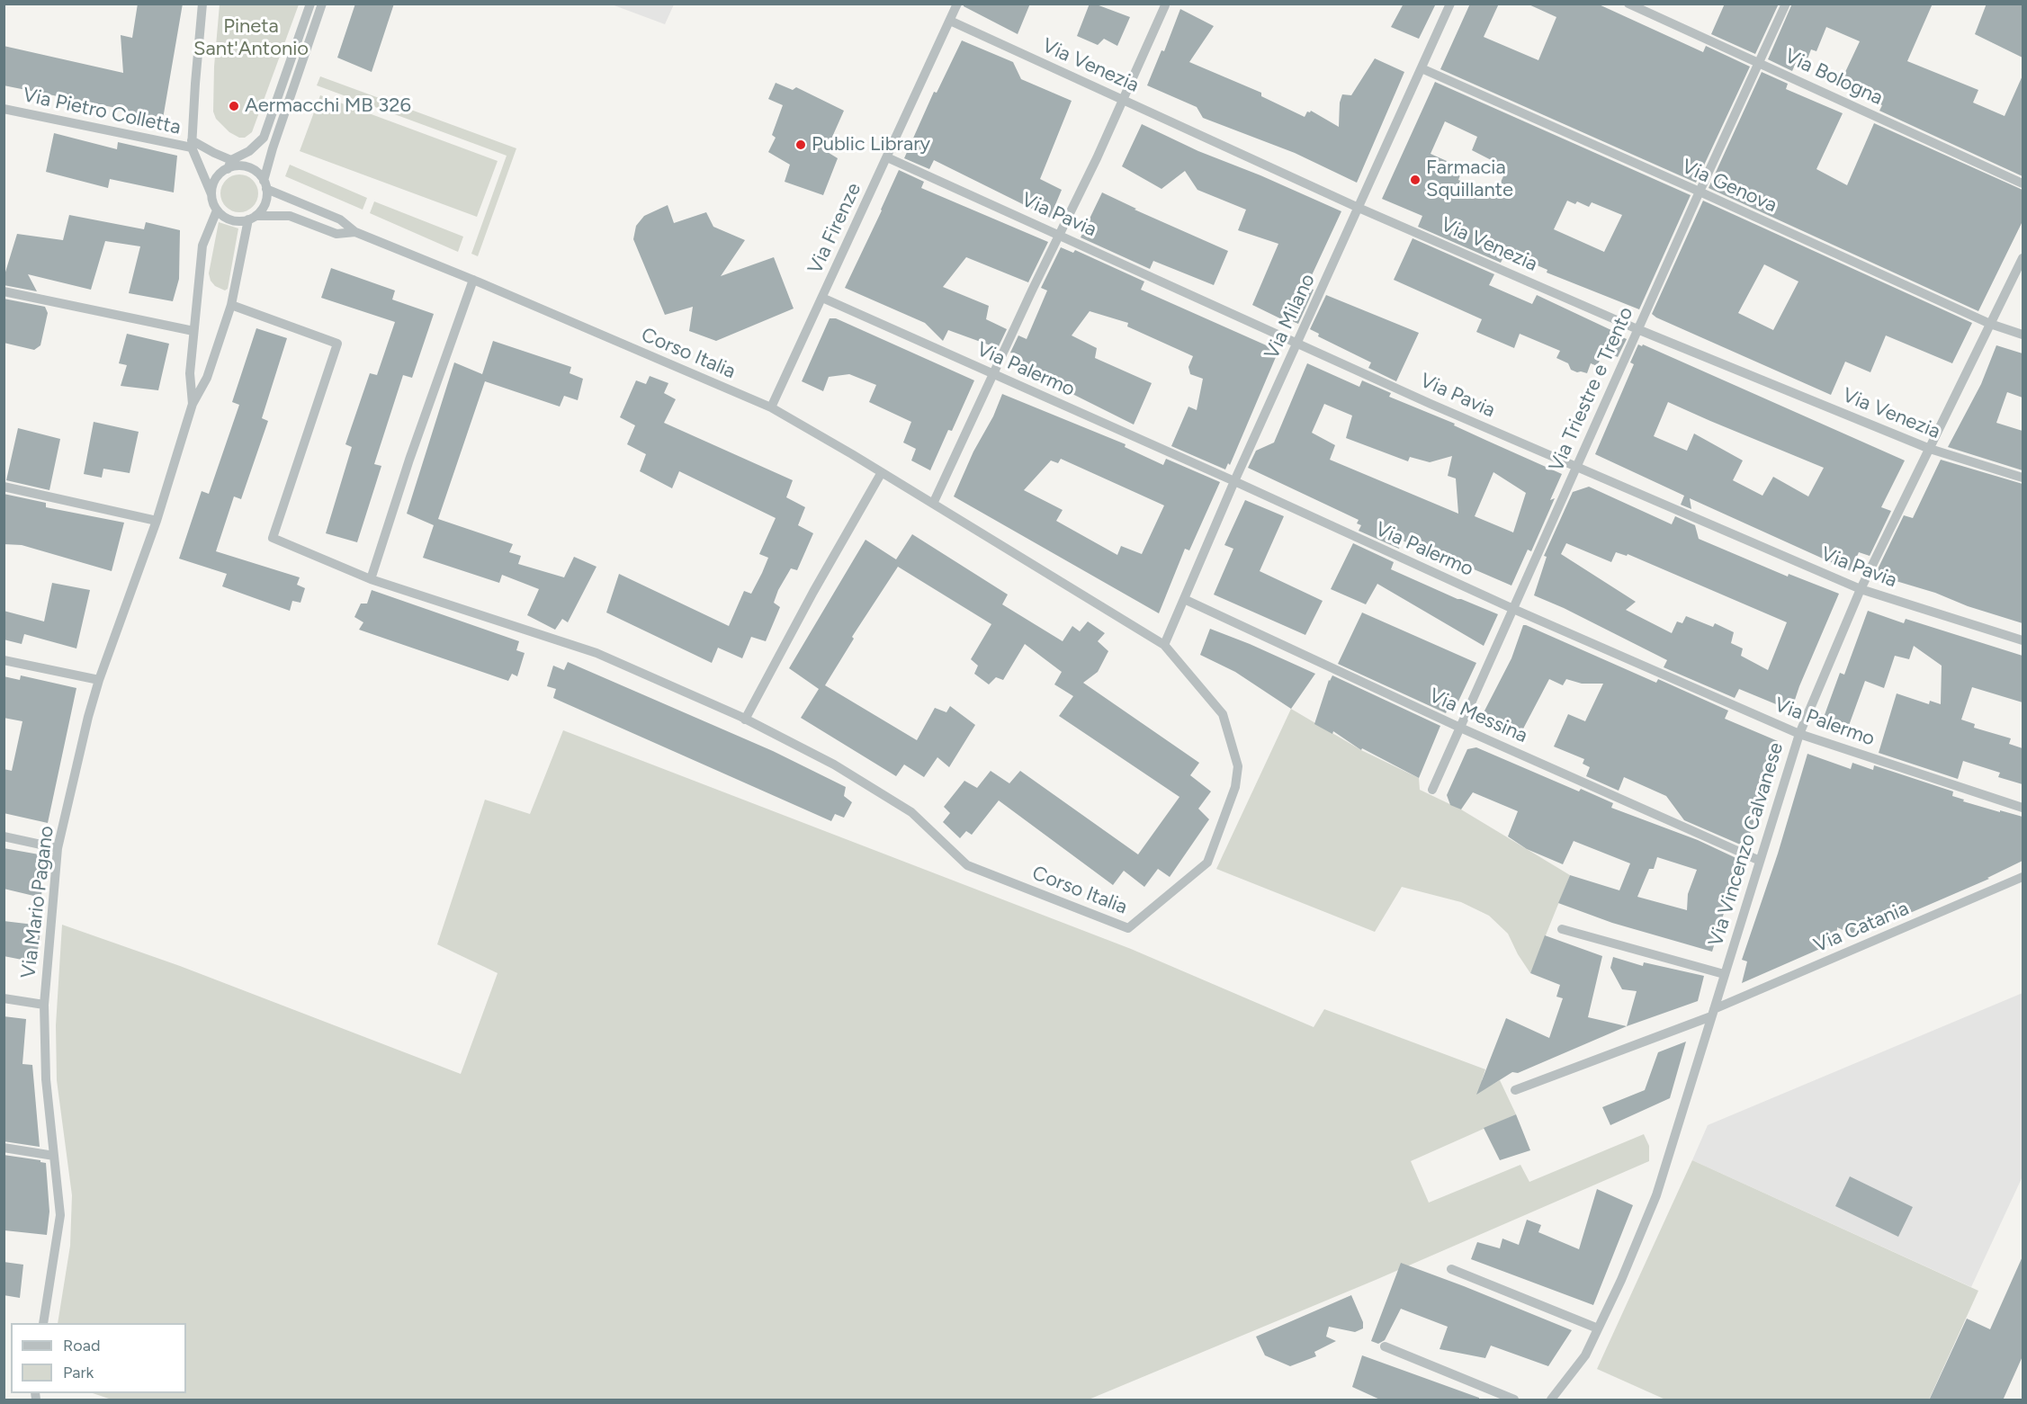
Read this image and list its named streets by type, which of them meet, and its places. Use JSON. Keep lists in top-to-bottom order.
{
  "streets": {
    "street": [
      "Via Venezia",
      "Via Bologna",
      "Via Pietro Colletta",
      "Via Genova",
      "Via Pavia",
      "Via Firenze",
      "Via Milano",
      "Corso Italia",
      "Via Palermo",
      "Via Triestre e Trento",
      "Via Messina",
      "Via Vincenzo Calvanese",
      "Via Mario Pagano",
      "Via Catania"
    ]
  },
  "crossings": [
    ["Via Venezia", "Via Firenze"],
    ["Via Venezia", "Via Milano"],
    ["Via Venezia", "Via Triestre e Trento"],
    ["Via Venezia", "Via Vincenzo Calvanese"],
    ["Via Bologna", "Via Triestre e Trento"],
    ["Via Genova", "Via Milano"],
    ["Via Genova", "Via Triestre e Trento"],
    ["Via Genova", "Via Vincenzo Calvanese"],
    ["Via Pavia", "Via Firenze"],
    ["Via Pavia", "Via Milano"],
    ["Via Pavia", "Via Triestre e Trento"],
    ["Via Pavia", "Via Vincenzo Calvanese"],
    ["Via Firenze", "Corso Italia"],
    ["Via Firenze", "Via Palermo"],
    ["Via Milano", "Corso Italia"],
    ["Via Milano", "Via Palermo"],
    ["Via Milano", "Via Messina"],
    ["Corso Italia", "Via Mario Pagano"],
    ["Via Palermo", "Via Triestre e Trento"],
    ["Via Palermo", "Via Vincenzo Calvanese"],
    ["Via Triestre e Trento", "Via Messina"],
    ["Via Messina", "Via Vincenzo Calvanese"],
    ["Via Vincenzo Calvanese", "Via Catania"]
  ],
  "parks": ["Pineta Sant'Antonio"],
  "places": ["Aermacchi MB 326", "Public Library", "Farmacia Squillante"],
  "legend": ["Road", "Park"]
}
